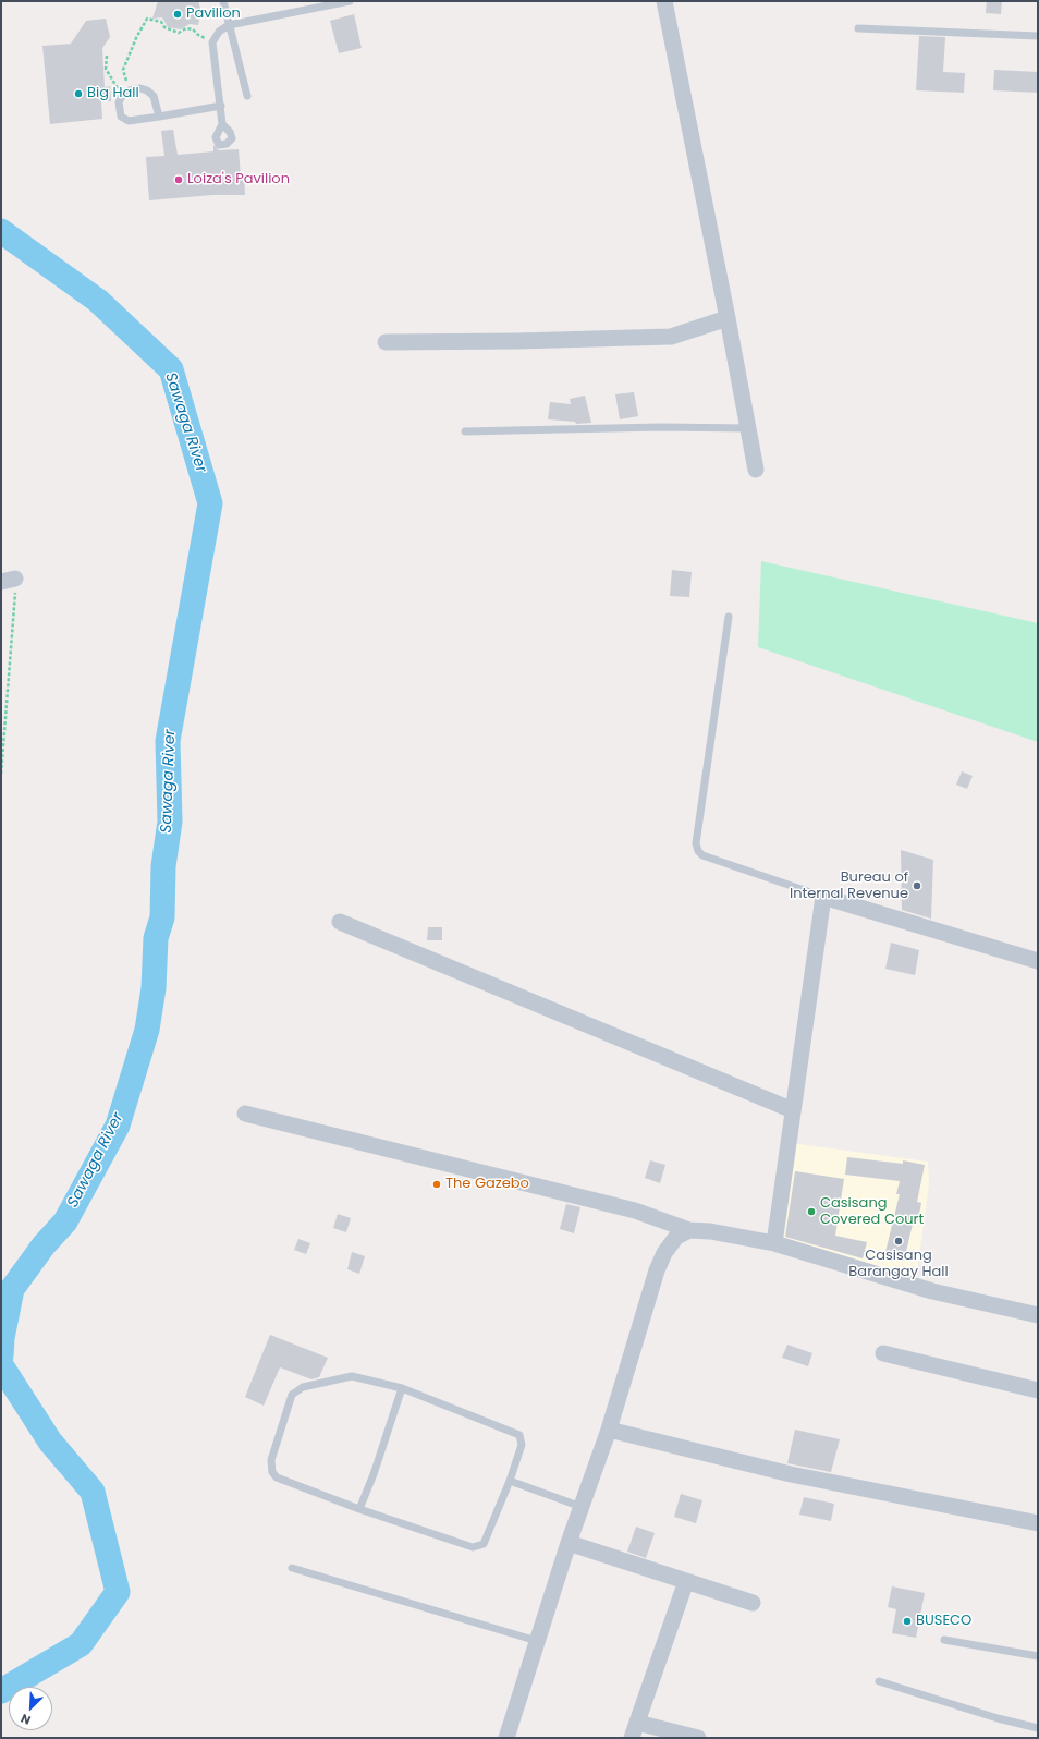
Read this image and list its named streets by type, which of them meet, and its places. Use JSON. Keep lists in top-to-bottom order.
{
  "water": ["Sawaga River"],
  "places": [
    "Pavilion",
    "Big Hall",
    "Loiza's Pavilion",
    "Bureau of Internal Revenue",
    "The Gazebo",
    "Casisang Covered Court",
    "Casisang Barangay Hall",
    "BUSECO"
  ],
  "north": "bottom left"
}
